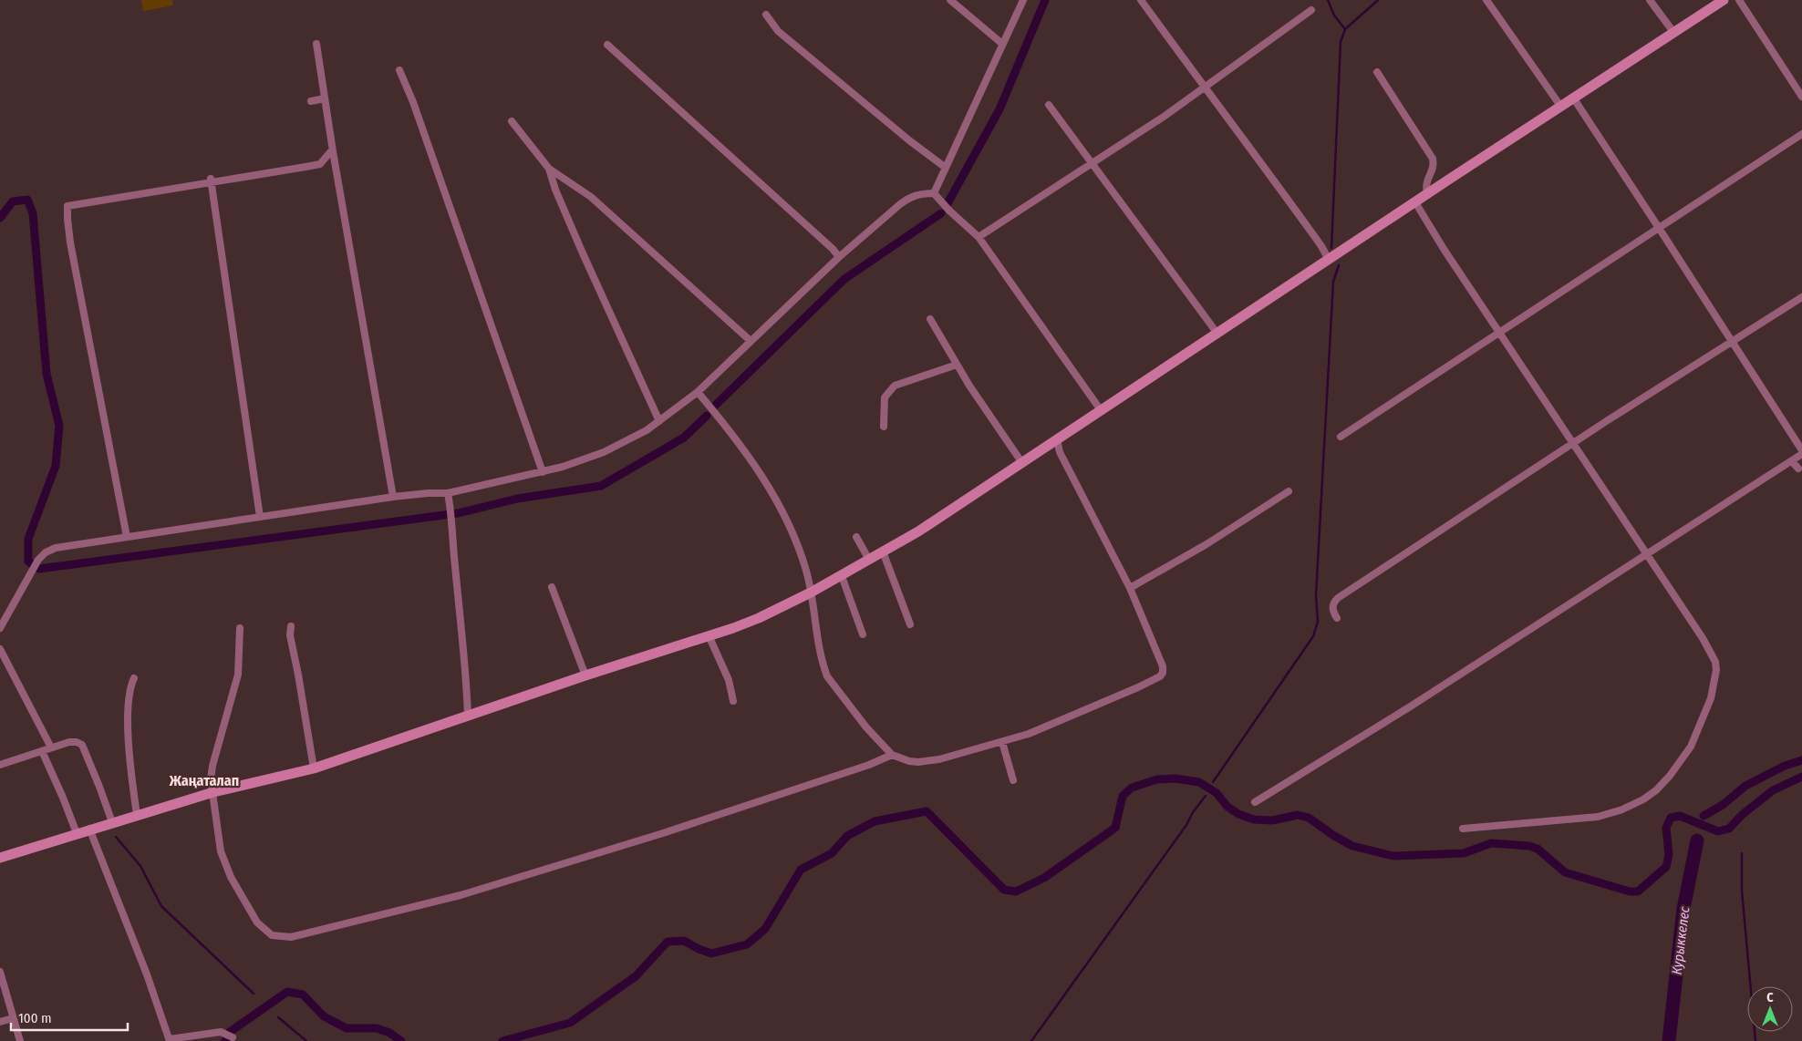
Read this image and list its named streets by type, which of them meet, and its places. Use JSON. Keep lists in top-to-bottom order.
{
  "districts": ["Жаңаталап"],
  "water": ["Курыккелес"],
  "scale_bar": "100 m",
  "north": "top"
}
